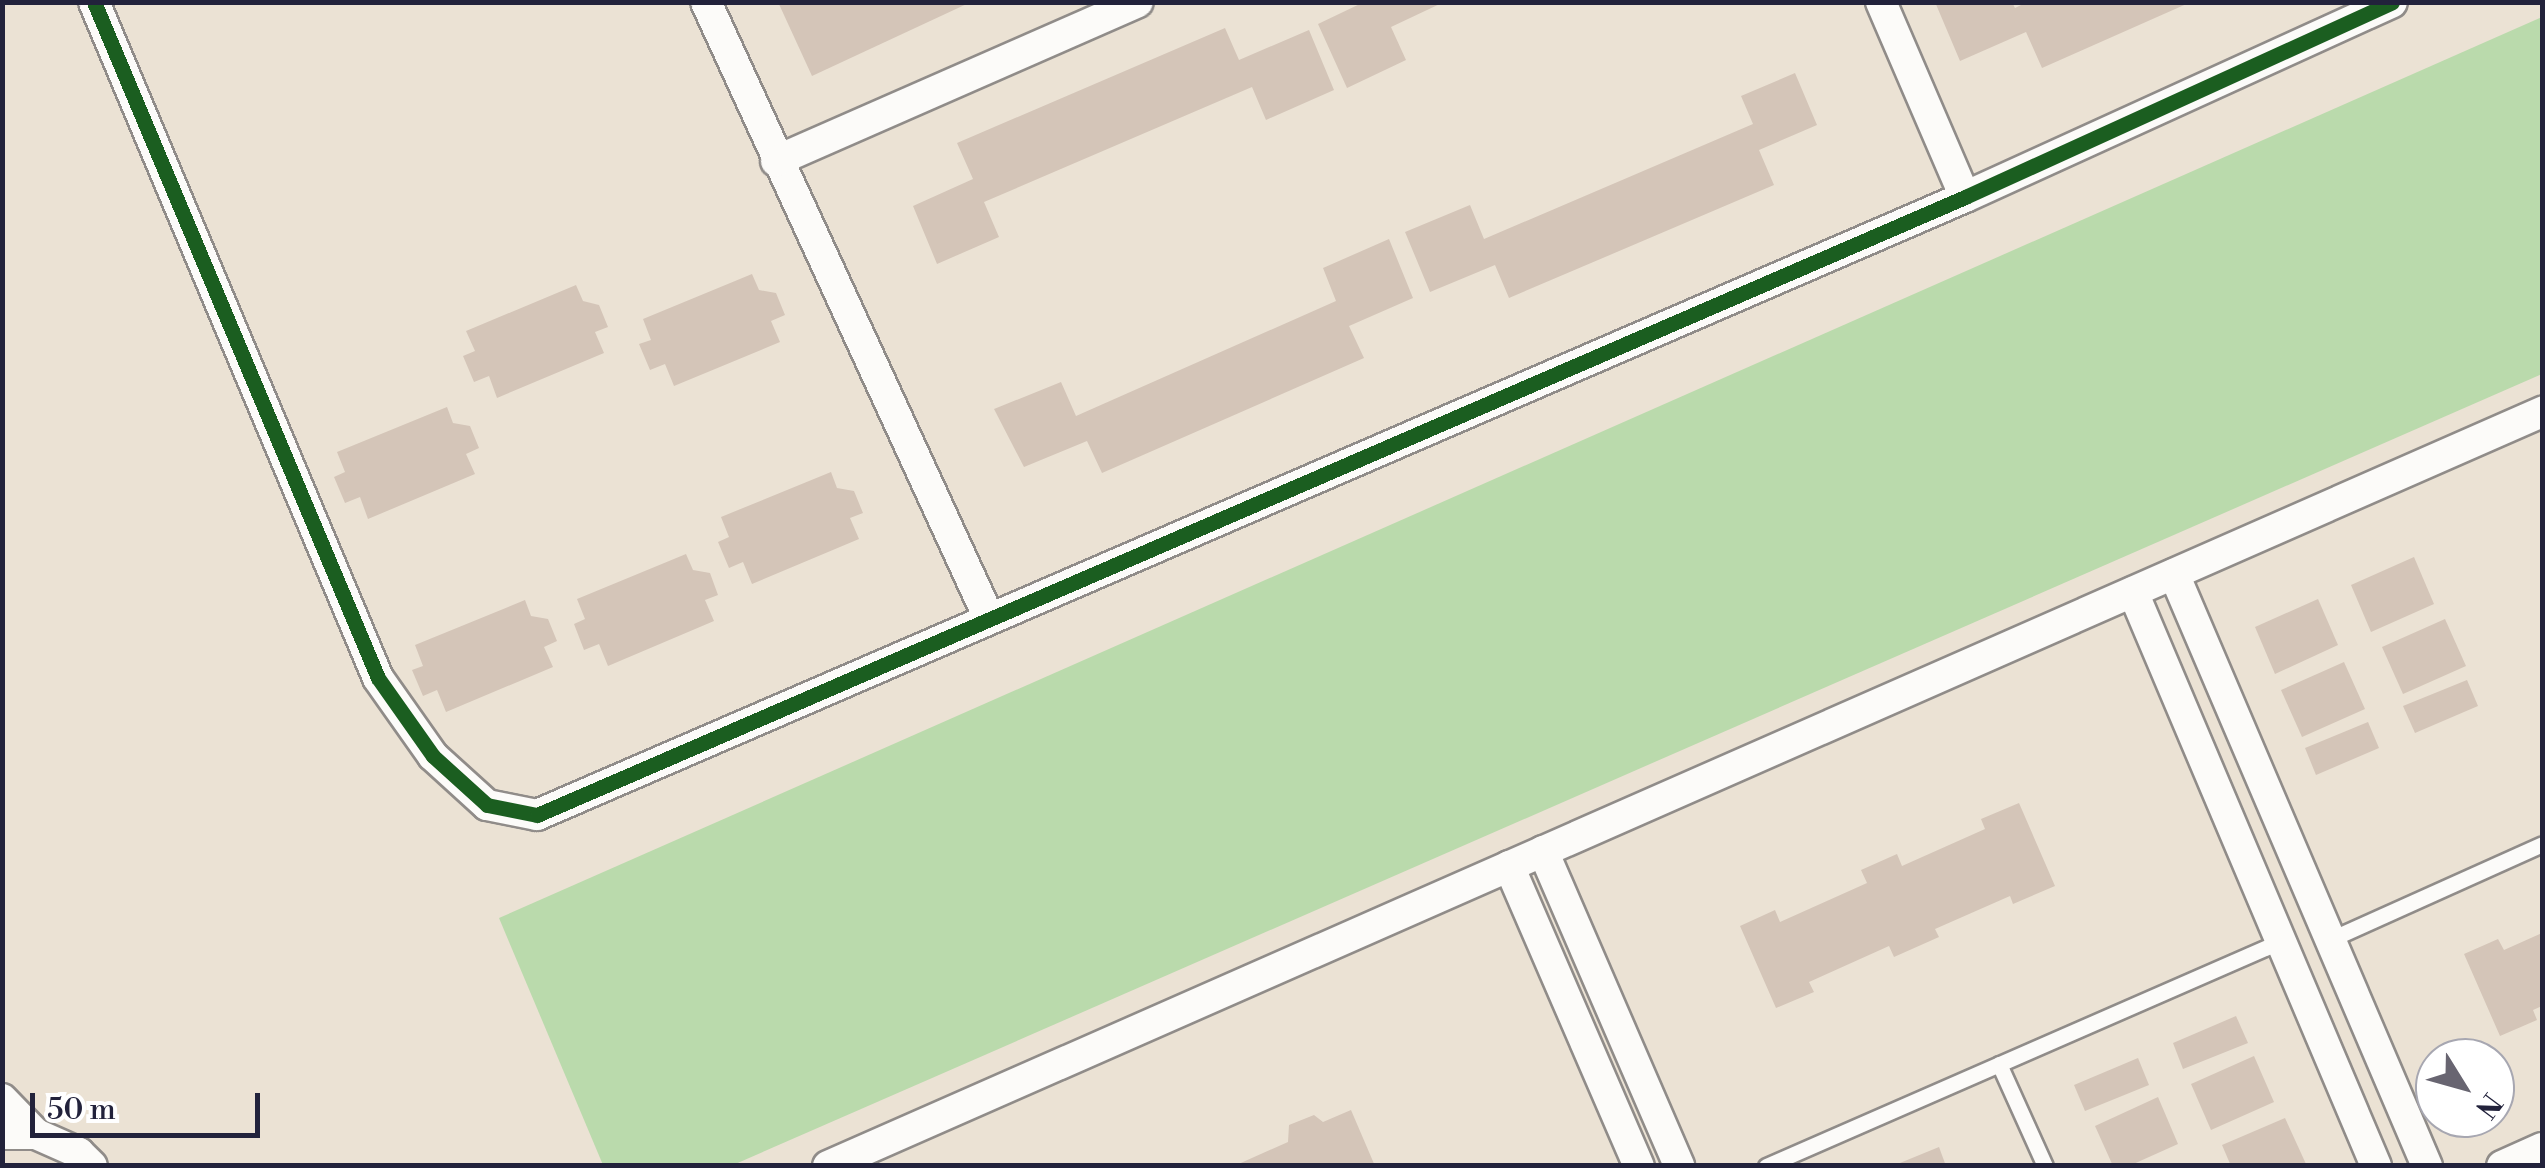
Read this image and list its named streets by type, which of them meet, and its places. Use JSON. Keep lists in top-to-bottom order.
{
  "scale_bar": "50 m",
  "north": "bottom right"
}
